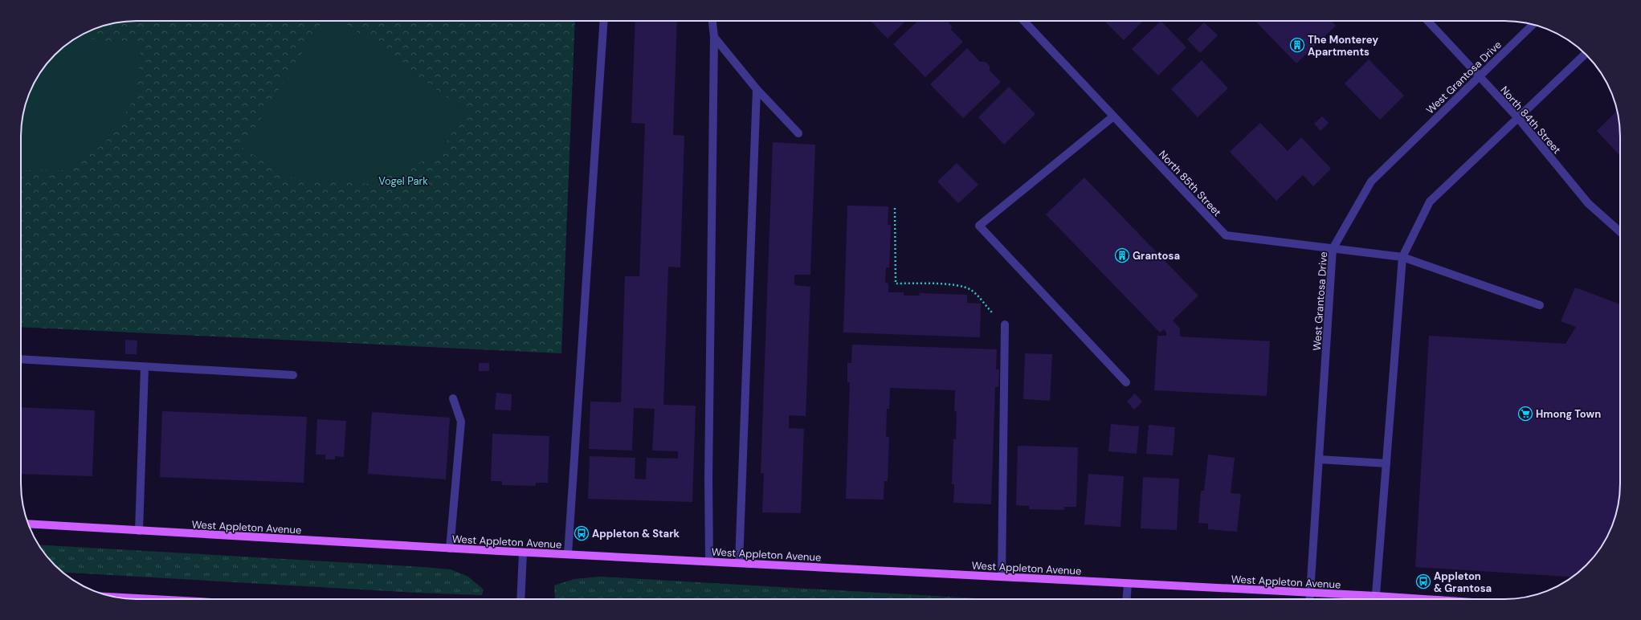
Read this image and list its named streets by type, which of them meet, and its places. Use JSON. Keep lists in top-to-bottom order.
{
  "streets": {
    "main road": ["West Appleton Avenue"],
    "street": ["West Grantosa Drive", "North 84th Street", "North 85th Street"]
  },
  "crossings": [
    ["West Grantosa Drive", "North 84th Street"],
    ["West Grantosa Drive", "North 85th Street"],
    ["West Grantosa Drive", "West Appleton Avenue"]
  ],
  "parks": ["Vogel Park"],
  "places": {
    "building": ["The Monterey Apartments", "Grantosa"],
    "supermarket": ["Hmong Town"],
    "bus stop": ["Appleton & Stark", "Appleton & Grantosa"]
  }
}
